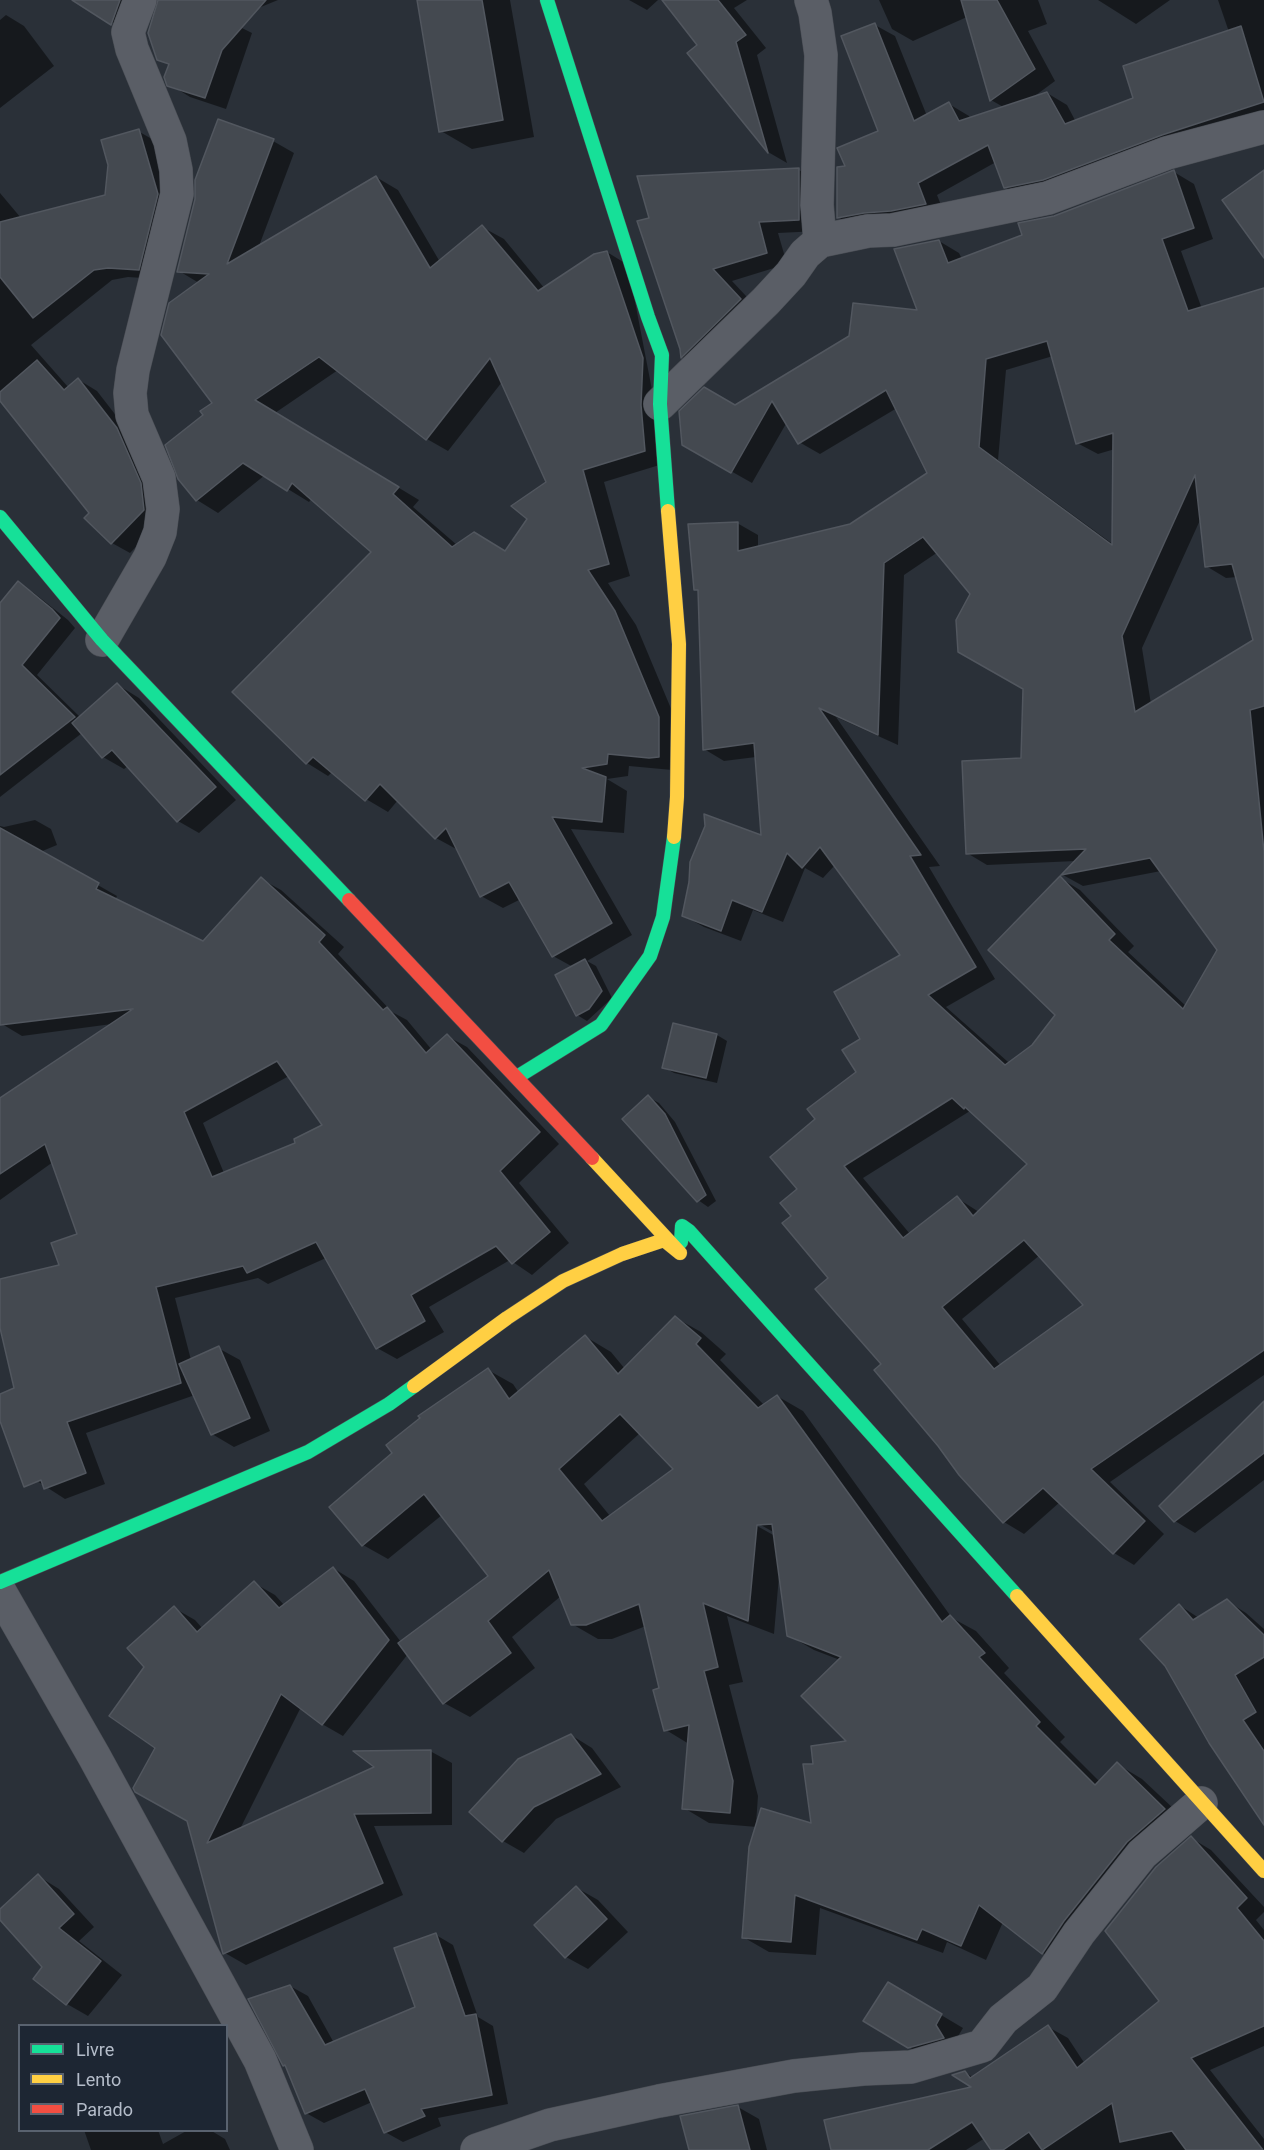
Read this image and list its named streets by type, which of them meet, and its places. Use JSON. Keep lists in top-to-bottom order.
{
  "legend": ["Livre", "Lento", "Parado"]
}
